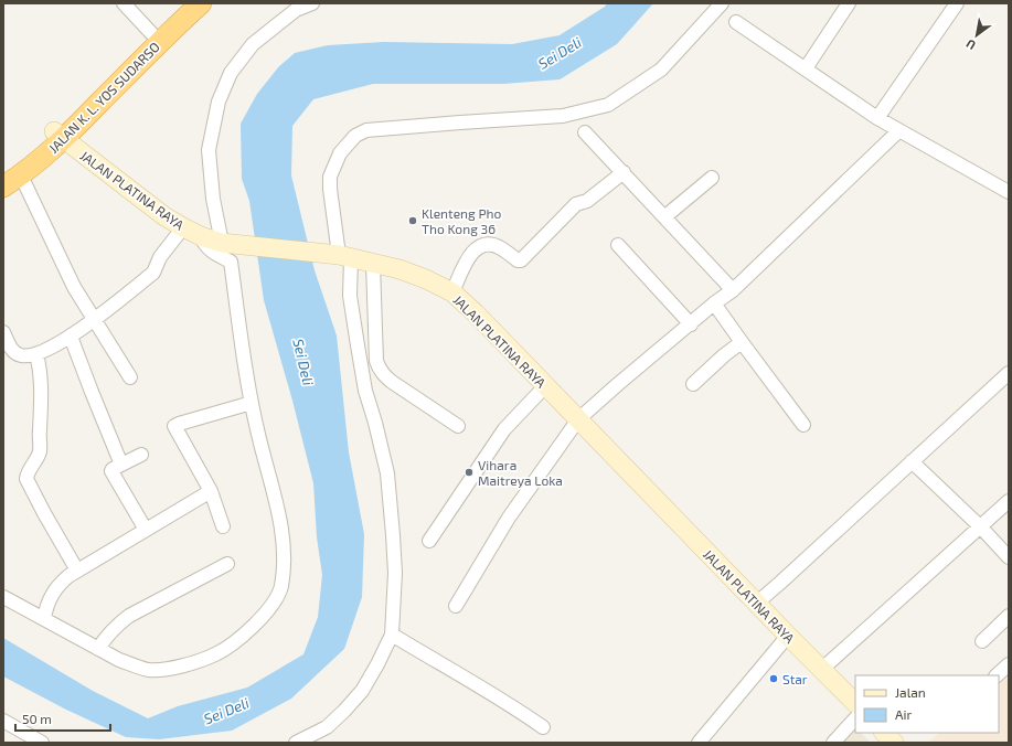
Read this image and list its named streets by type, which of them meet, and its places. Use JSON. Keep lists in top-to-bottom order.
{
  "streets": {
    "highway": ["JALAN K. L. YOS SUDARSO"],
    "main road": ["JALAN PLATINA RAYA"]
  },
  "crossings": [
    ["JALAN K. L. YOS SUDARSO", "JALAN PLATINA RAYA"]
  ],
  "water": ["Sei Deli"],
  "places": ["Klenteng Pho Tho Kong 36", "Vihara Maitreya Loka", "Star"],
  "legend": ["Jalan", "Air"],
  "scale_bar": "50 m",
  "north": "bottom left"
}
